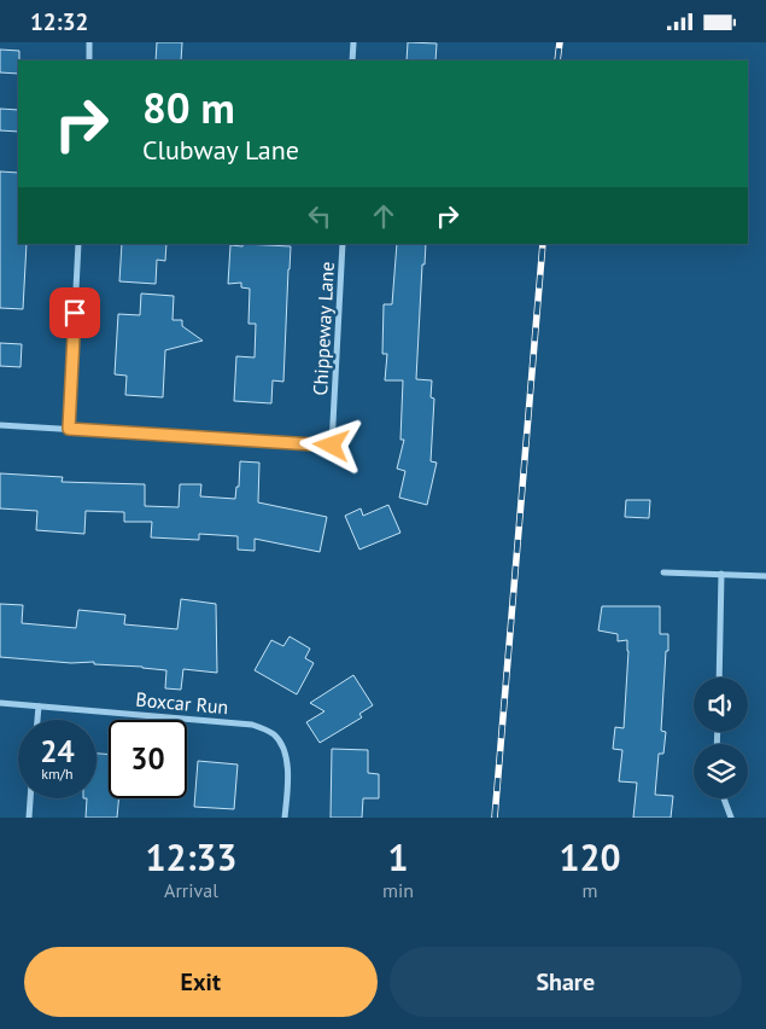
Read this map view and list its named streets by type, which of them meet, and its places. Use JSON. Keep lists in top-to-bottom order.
{
  "streets": {
    "street": ["Chippeway Lane", "Boxcar Run"]
  },
  "page": {
    "status": "12:32",
    "turn": ["80 m", "Clubway Lane"],
    "speed": "24 km/h",
    "limit": "30",
    "eta": [
      "12:33",
      "Arrival",
      "1",
      "min",
      "120",
      "m"
    ],
    "buttons": ["Exit", "Share"]
  }
}
